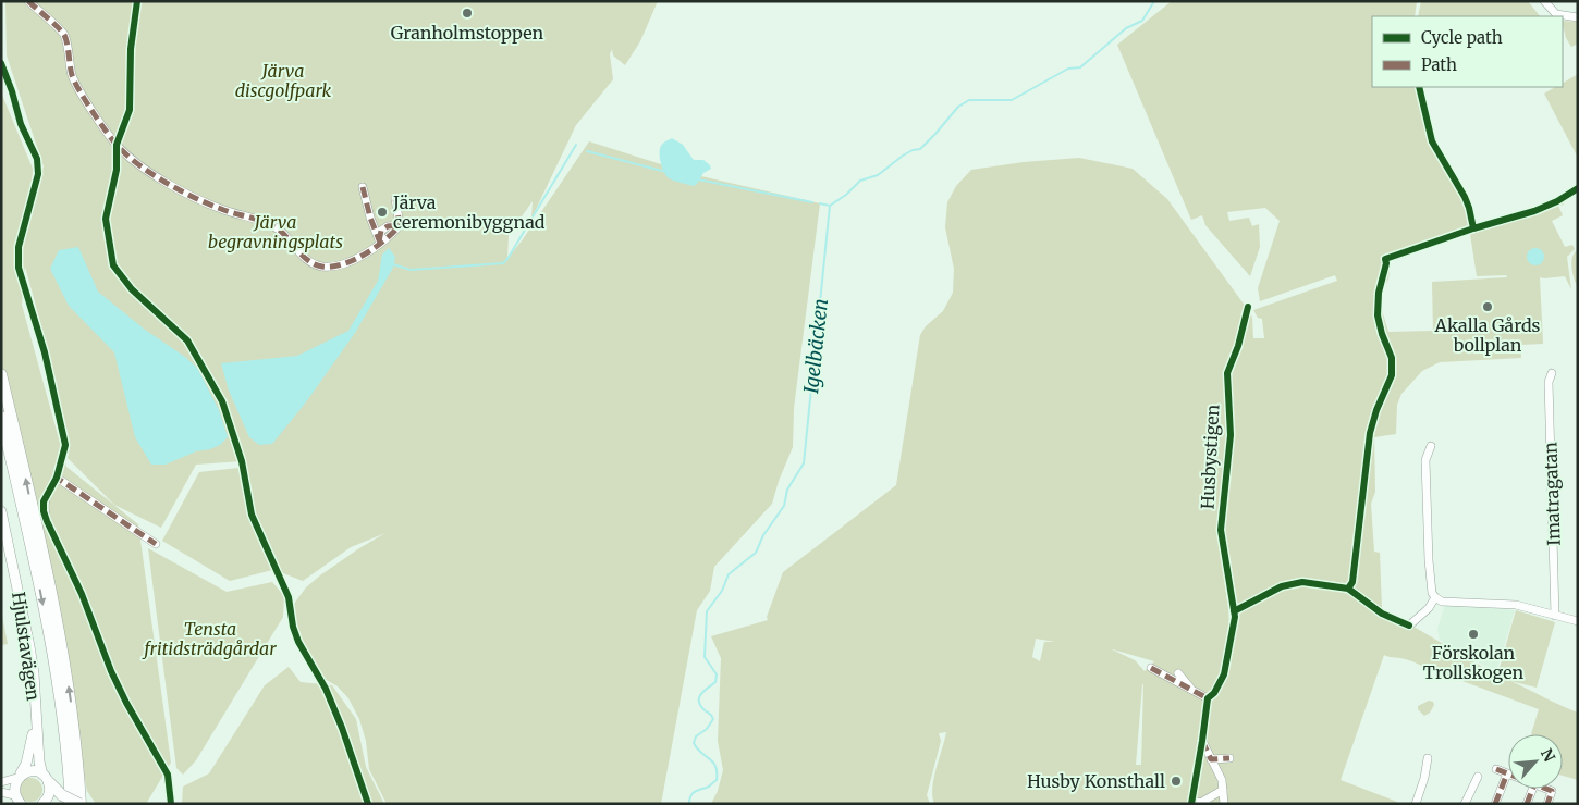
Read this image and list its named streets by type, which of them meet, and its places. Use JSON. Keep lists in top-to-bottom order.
{
  "streets": {
    "main road": ["Hjulstavägen"],
    "street": ["Imatragatan"],
    "cycle path": ["Husbystigen"]
  },
  "water": ["Igelbäcken"],
  "parks": ["Järva discgolfpark", "Järva begravningsplats", "Tensta fritidsträdgårdar"],
  "places": [
    "Granholmstoppen",
    "Järva ceremonibyggnad",
    "Akalla Gårds bollplan",
    "Förskolan Trollskogen",
    "Husby Konsthall"
  ],
  "legend": ["Cycle path", "Path"],
  "north": "top right"
}
